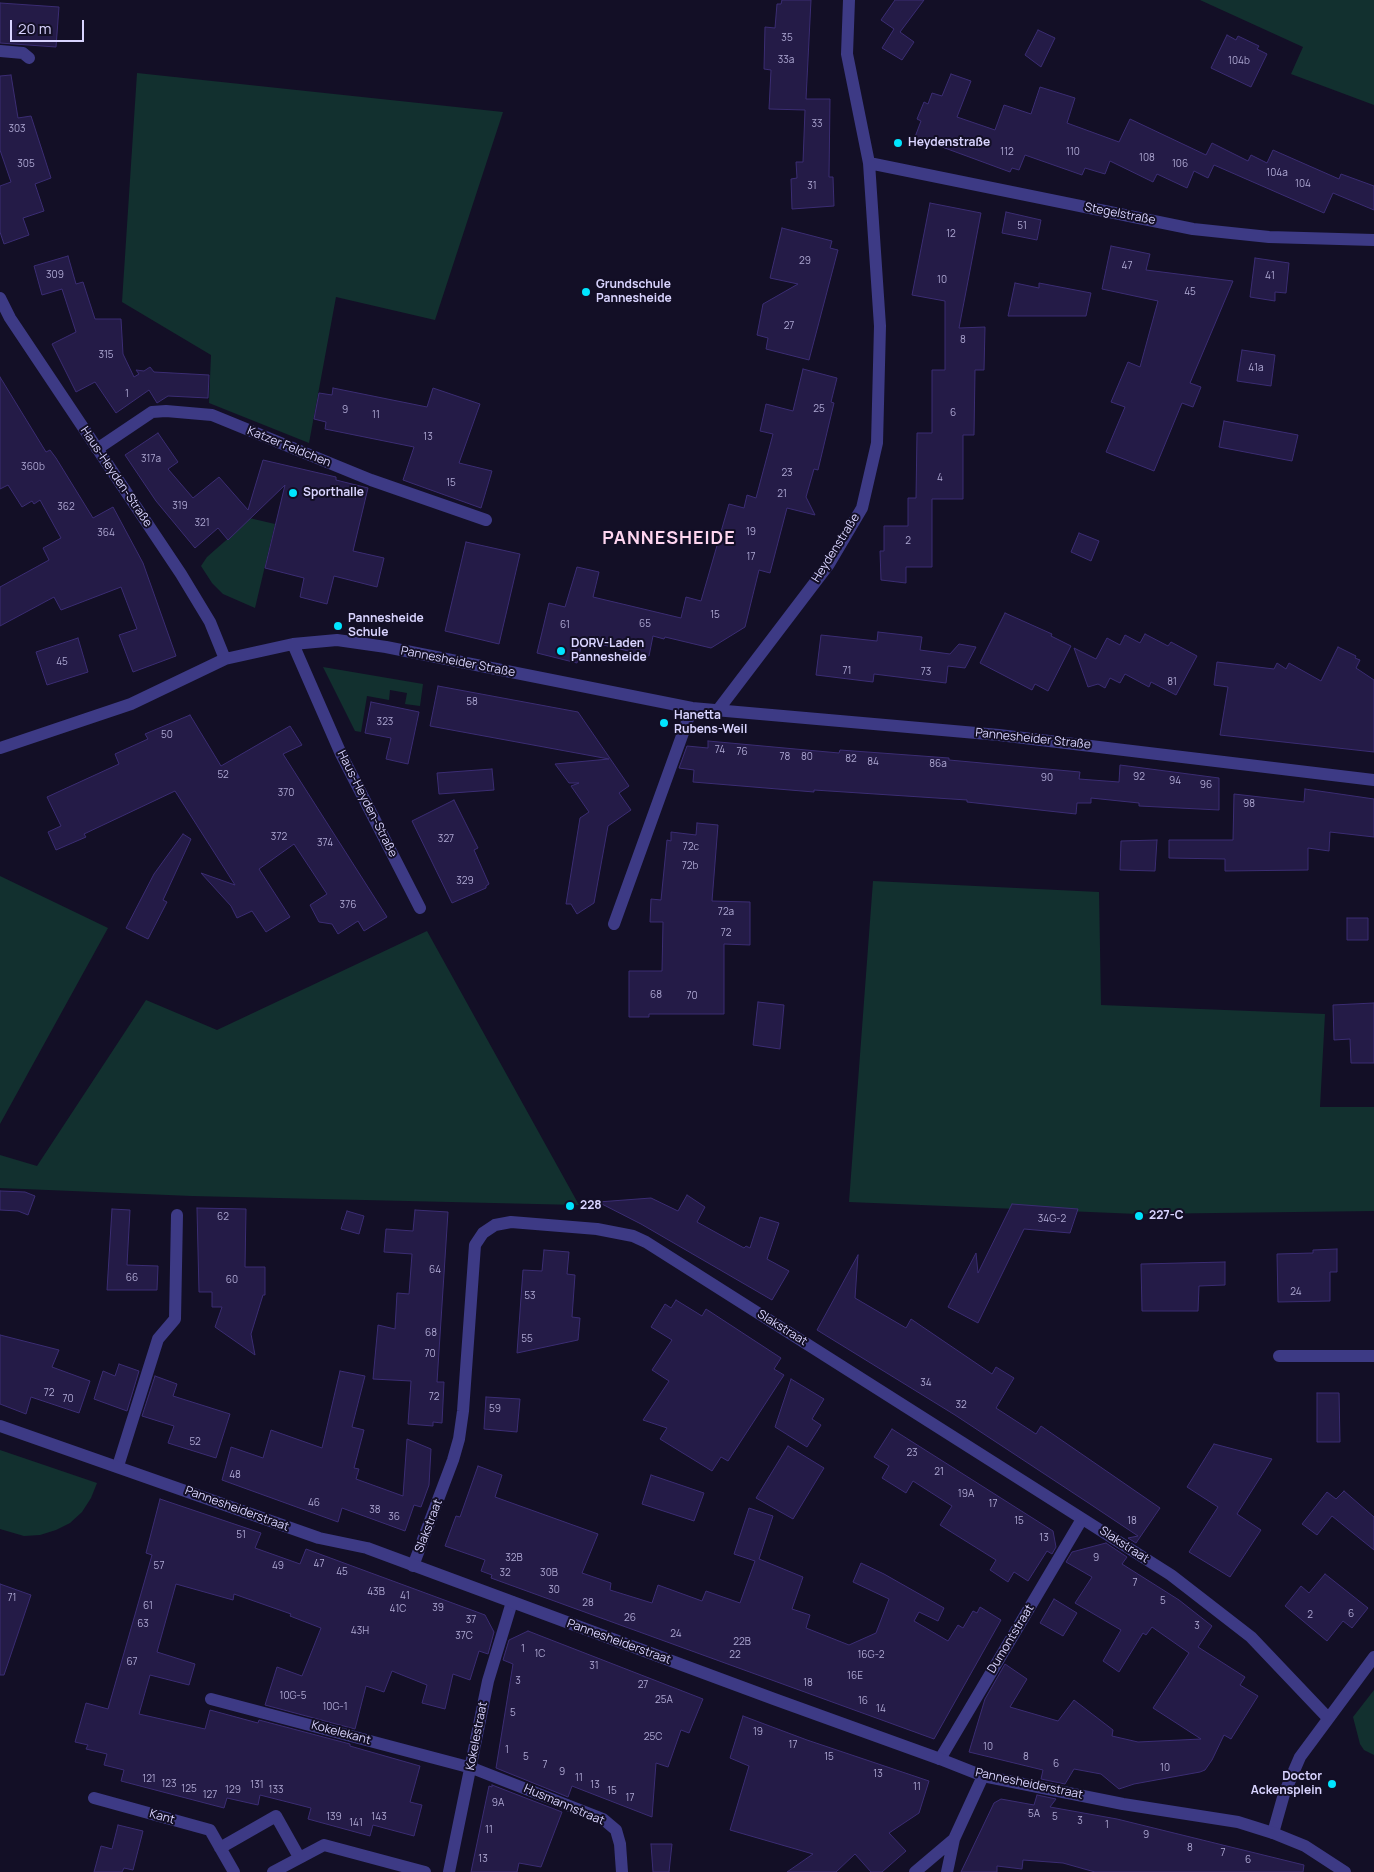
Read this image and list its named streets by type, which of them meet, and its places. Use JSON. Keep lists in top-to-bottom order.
{
  "streets": {
    "street": [
      "Stegelstraße",
      "Katzer Feldchen",
      "Haus-Heyden-Straße",
      "Heydenstraße",
      "Pannesheider Straße",
      "Slakstraat",
      "Pannesheiderstraat",
      "Dumontstraat",
      "Kokelekant",
      "Kokelestraat",
      "Husmannstraat",
      "Kant"
    ]
  },
  "crossings": [
    ["Stegelstraße", "Heydenstraße"],
    ["Katzer Feldchen", "Haus-Heyden-Straße"],
    ["Haus-Heyden-Straße", "Pannesheider Straße"],
    ["Heydenstraße", "Pannesheider Straße"],
    ["Slakstraat", "Pannesheiderstraat"],
    ["Slakstraat", "Dumontstraat"],
    ["Pannesheiderstraat", "Dumontstraat"],
    ["Pannesheiderstraat", "Kokelestraat"],
    ["Kokelekant", "Kokelestraat"],
    ["Kokelekant", "Husmannstraat"],
    ["Kokelestraat", "Husmannstraat"]
  ],
  "districts": ["PANNESHEIDE"],
  "places": [
    "Heydenstraße",
    "Grundschule Pannesheide",
    "Sporthalle",
    "Pannesheide Schule",
    "DORV-Laden Pannesheide",
    "Hanetta Rubens-Weil",
    "228",
    "227-C",
    "Doctor Ackensplein"
  ],
  "house_numbers": [
    "35",
    "33a",
    "104b",
    "33",
    "303",
    "112",
    "110",
    "108",
    "305",
    "106",
    "104a",
    "104",
    "31",
    "51",
    "12",
    "29",
    "47",
    "309",
    "41",
    "10",
    "45",
    "27",
    "8",
    "315",
    "41a",
    "1",
    "25",
    "9",
    "6",
    "11",
    "13",
    "317a",
    "360b",
    "23",
    "4",
    "15",
    "21",
    "319",
    "362",
    "321",
    "19",
    "364",
    "2",
    "17",
    "15",
    "65",
    "61",
    "45",
    "71",
    "73",
    "81",
    "58",
    "323",
    "50",
    "74",
    "76",
    "78",
    "80",
    "82",
    "84",
    "86a",
    "52",
    "92",
    "90",
    "94",
    "96",
    "370",
    "98",
    "372",
    "327",
    "374",
    "72c",
    "72b",
    "329",
    "376",
    "72a",
    "72",
    "68",
    "70",
    "62",
    "34G-2",
    "64",
    "66",
    "60",
    "24",
    "53",
    "68",
    "55",
    "70",
    "34",
    "72",
    "72",
    "70",
    "32",
    "59",
    "52",
    "23",
    "21",
    "48",
    "19A",
    "46",
    "17",
    "38",
    "36",
    "15",
    "18",
    "51",
    "13",
    "32B",
    "9",
    "47",
    "57",
    "49",
    "45",
    "32",
    "30B",
    "7",
    "30",
    "43B",
    "41",
    "71",
    "5",
    "28",
    "61",
    "39",
    "41C",
    "6",
    "2",
    "26",
    "37",
    "63",
    "3",
    "43H",
    "24",
    "37C",
    "22B",
    "1",
    "1C",
    "22",
    "16G-2",
    "67",
    "31",
    "16E",
    "3",
    "18",
    "27",
    "10G-5",
    "25A",
    "16",
    "10G-1",
    "14",
    "5",
    "19",
    "25C",
    "17",
    "10",
    "1",
    "5",
    "15",
    "8",
    "6",
    "7",
    "10",
    "9",
    "13",
    "11",
    "121",
    "123",
    "131",
    "13",
    "11",
    "125",
    "129",
    "133",
    "15",
    "127",
    "17",
    "9A",
    "5A",
    "139",
    "143",
    "5",
    "3",
    "141",
    "1",
    "11",
    "9",
    "8",
    "7",
    "13",
    "6"
  ],
  "scale_bar": "20 m"
}
